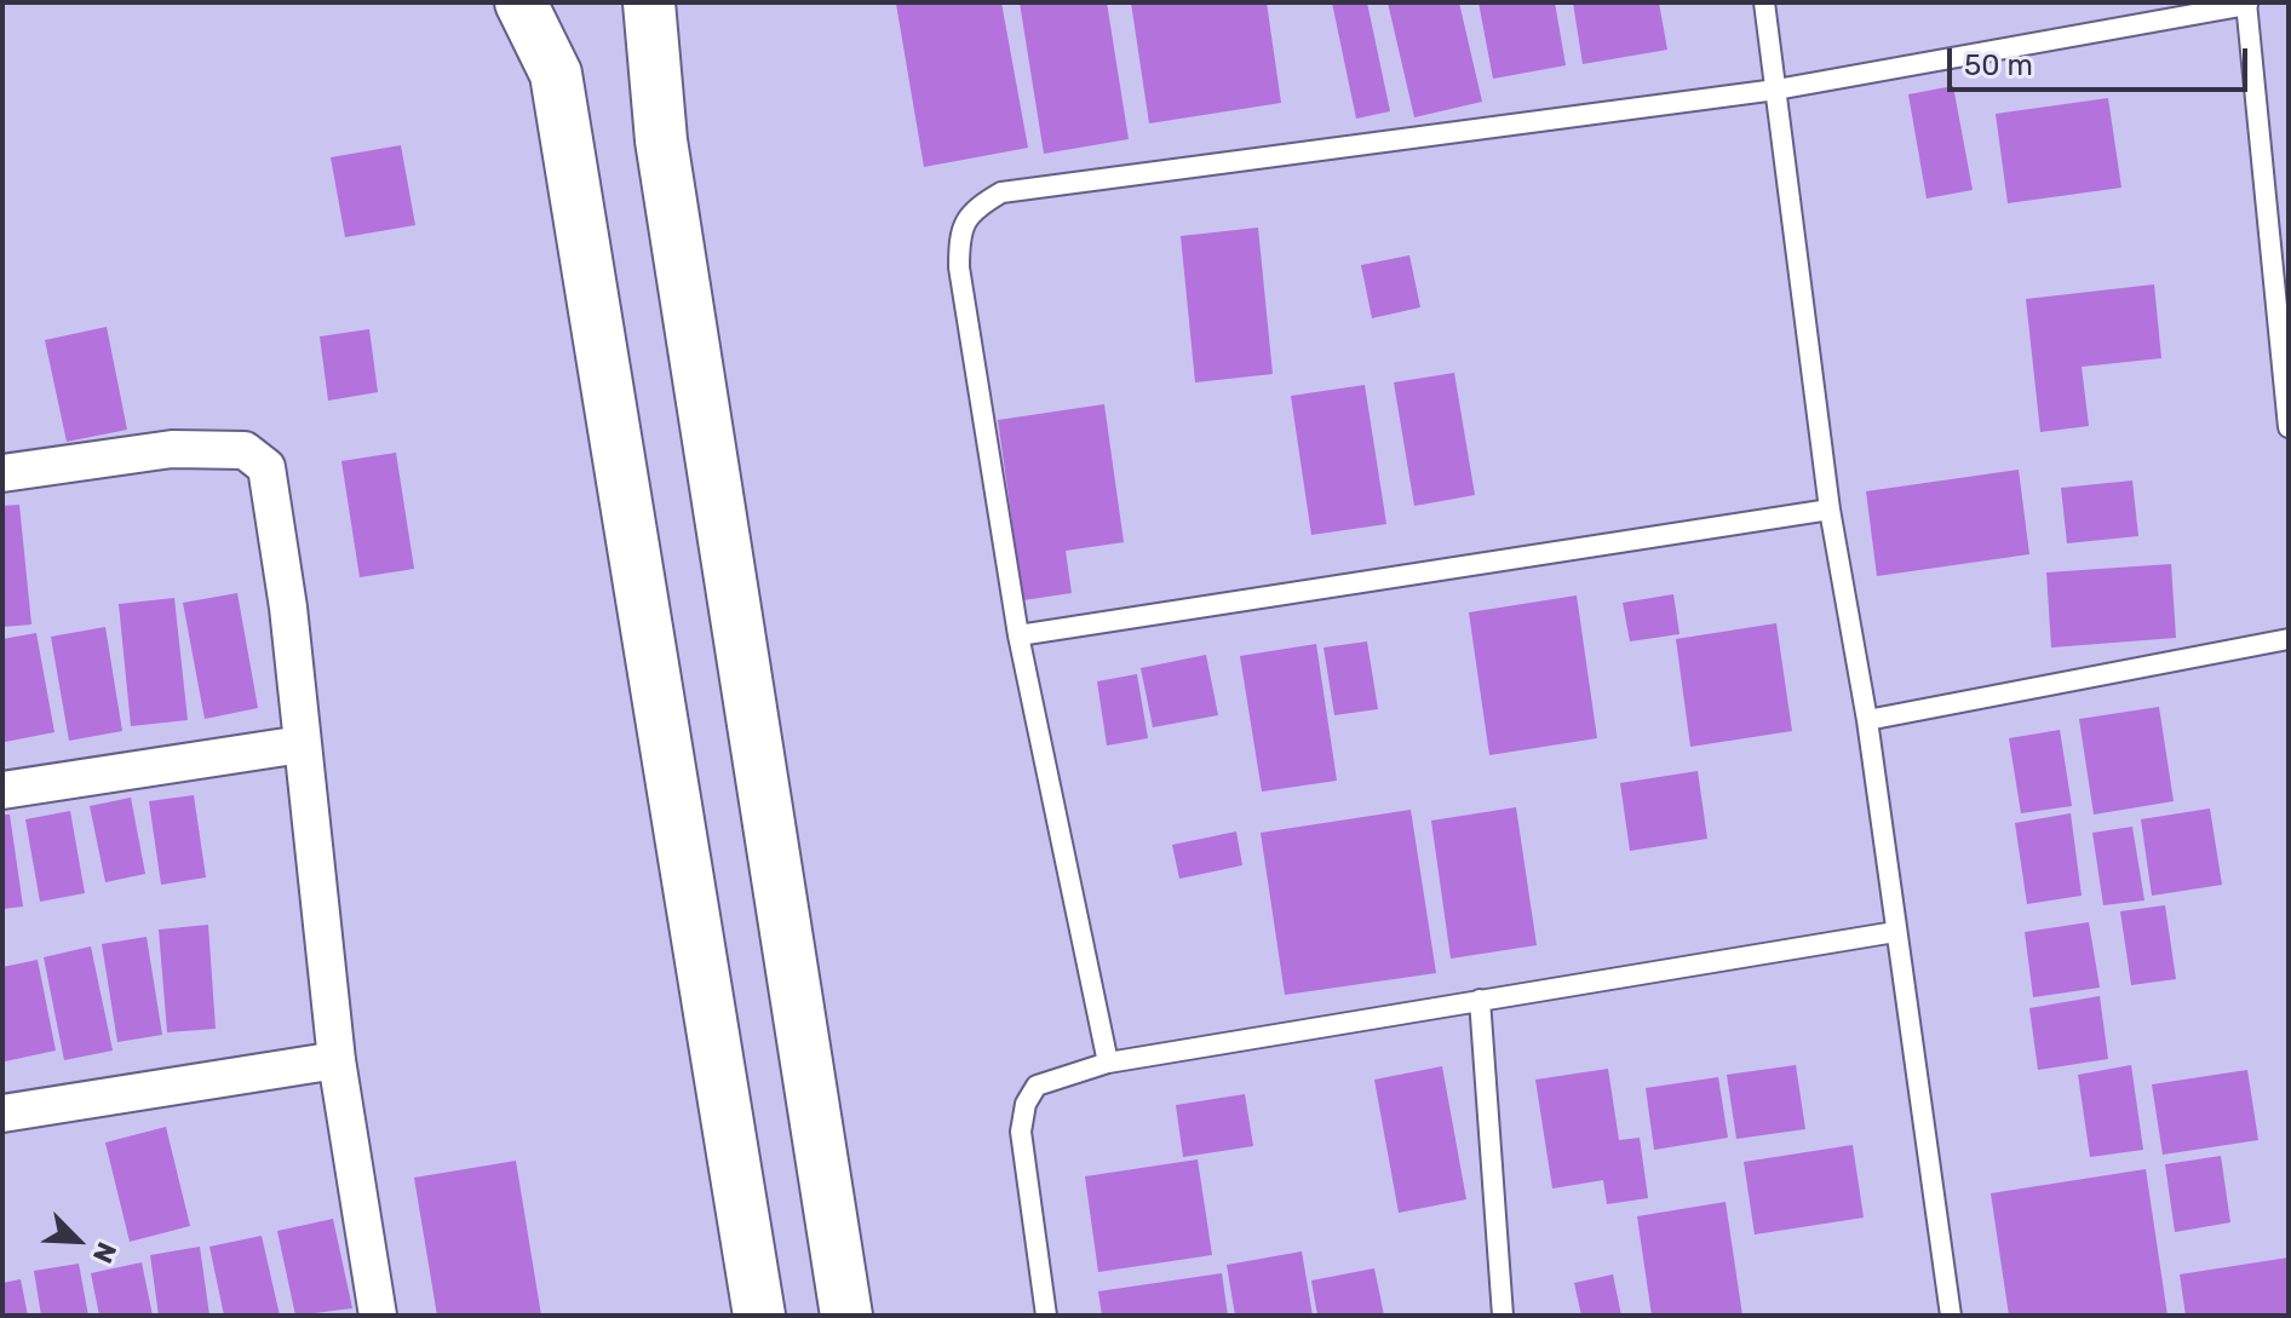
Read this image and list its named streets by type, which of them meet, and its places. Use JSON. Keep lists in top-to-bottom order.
{
  "scale_bar": "50 m",
  "north": "bottom right"
}
